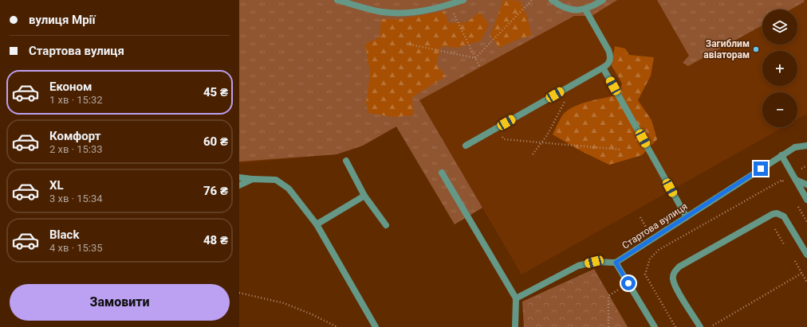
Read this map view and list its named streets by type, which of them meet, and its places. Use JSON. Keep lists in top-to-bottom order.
{
  "streets": {
    "street": ["Стартова вулиця"]
  },
  "places": ["Загиблим авіаторам"],
  "page": {
    "banner": ["вулиця Мрії", "Стартова вулиця"],
    "map_buttons": ["+", "−"],
    "list": [
      {
        "name": "Економ",
        "note": "1 хв · 15:32",
        "value": "45 ₴"
      },
      {
        "name": "Комфорт",
        "note": "2 хв · 15:33",
        "value": "60 ₴"
      },
      {
        "name": "XL",
        "note": "3 хв · 15:34",
        "value": "76 ₴"
      },
      {
        "name": "Black",
        "note": "4 хв · 15:35",
        "value": "48 ₴"
      }
    ],
    "buttons": "Замовити"
  }
}
